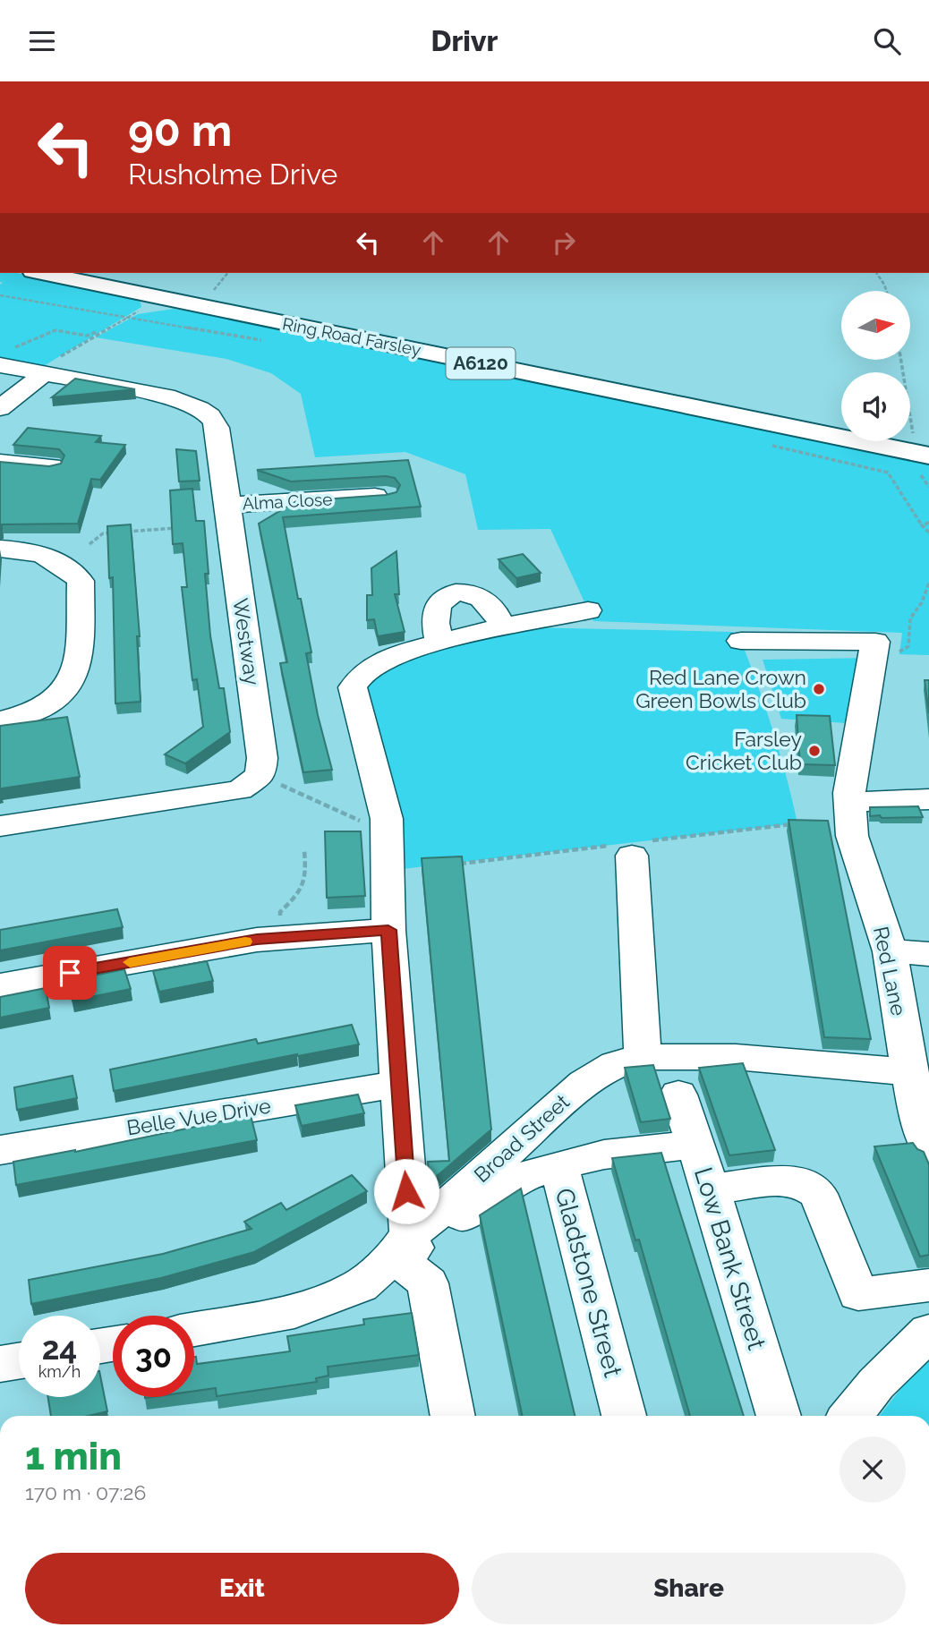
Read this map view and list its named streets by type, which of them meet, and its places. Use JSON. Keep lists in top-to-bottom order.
{
  "streets": {
    "highway": ["Ring Road Farsley", "A6120"],
    "street": [
      "Alma Close",
      "Westway",
      "Red Lane",
      "Belle Vue Drive",
      "Broad Street",
      "Low Bank Street",
      "Gladstone Street"
    ]
  },
  "crossings": [
    ["Alma Close", "Westway"],
    ["Red Lane", "Broad Street"],
    ["Low Bank Street", "Gladstone Street"]
  ],
  "places": ["Red Lane Crown Green Bowls Club", "Farsley Cricket Club"],
  "north": "right",
  "page": {
    "header": "Drivr",
    "turn": ["90 m", "Rusholme Drive"],
    "speed": "24 km/h",
    "limit": "30",
    "heading": ["1 min", "170 m · 07:26"],
    "buttons": ["Exit", "Share"]
  }
}
